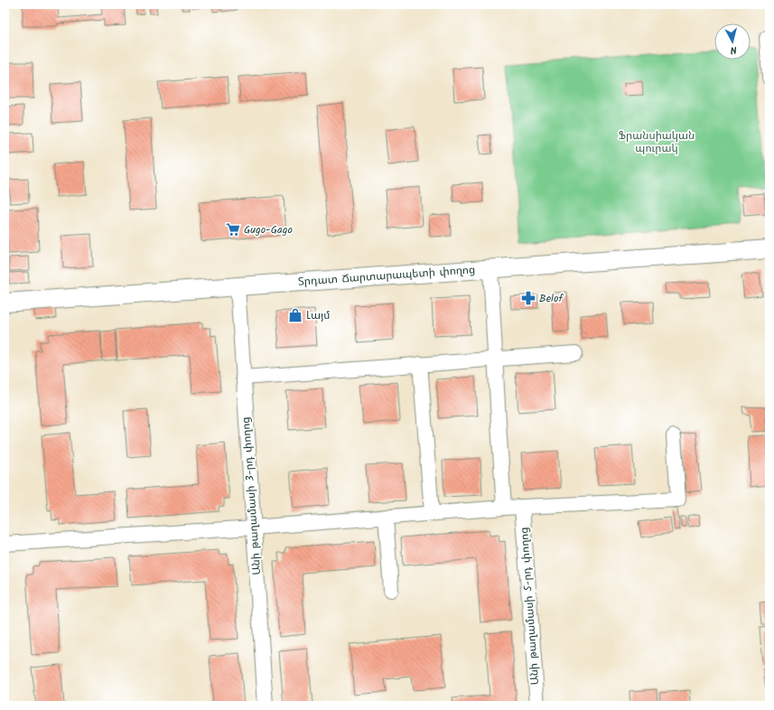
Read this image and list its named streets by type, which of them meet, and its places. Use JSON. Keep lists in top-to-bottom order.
{
  "streets": {
    "street": ["Տրդատ Ճարտարապետի փողոց", "Անի թաղամասի 3-րդ փողոց", "Անի թաղամասի 5-րդ փողոց"]
  },
  "crossings": [
    ["Տրդատ Ճարտարապետի փողոց", "Անի թաղամասի 3-րդ փողոց"]
  ],
  "parks": ["Ֆրանսիական պուրակ"],
  "places": {
    "supermarket": ["Gugo-Gago"],
    "pharmacy": ["Belof"],
    "shop": ["Լայմ"]
  },
  "north": "bottom"
}
